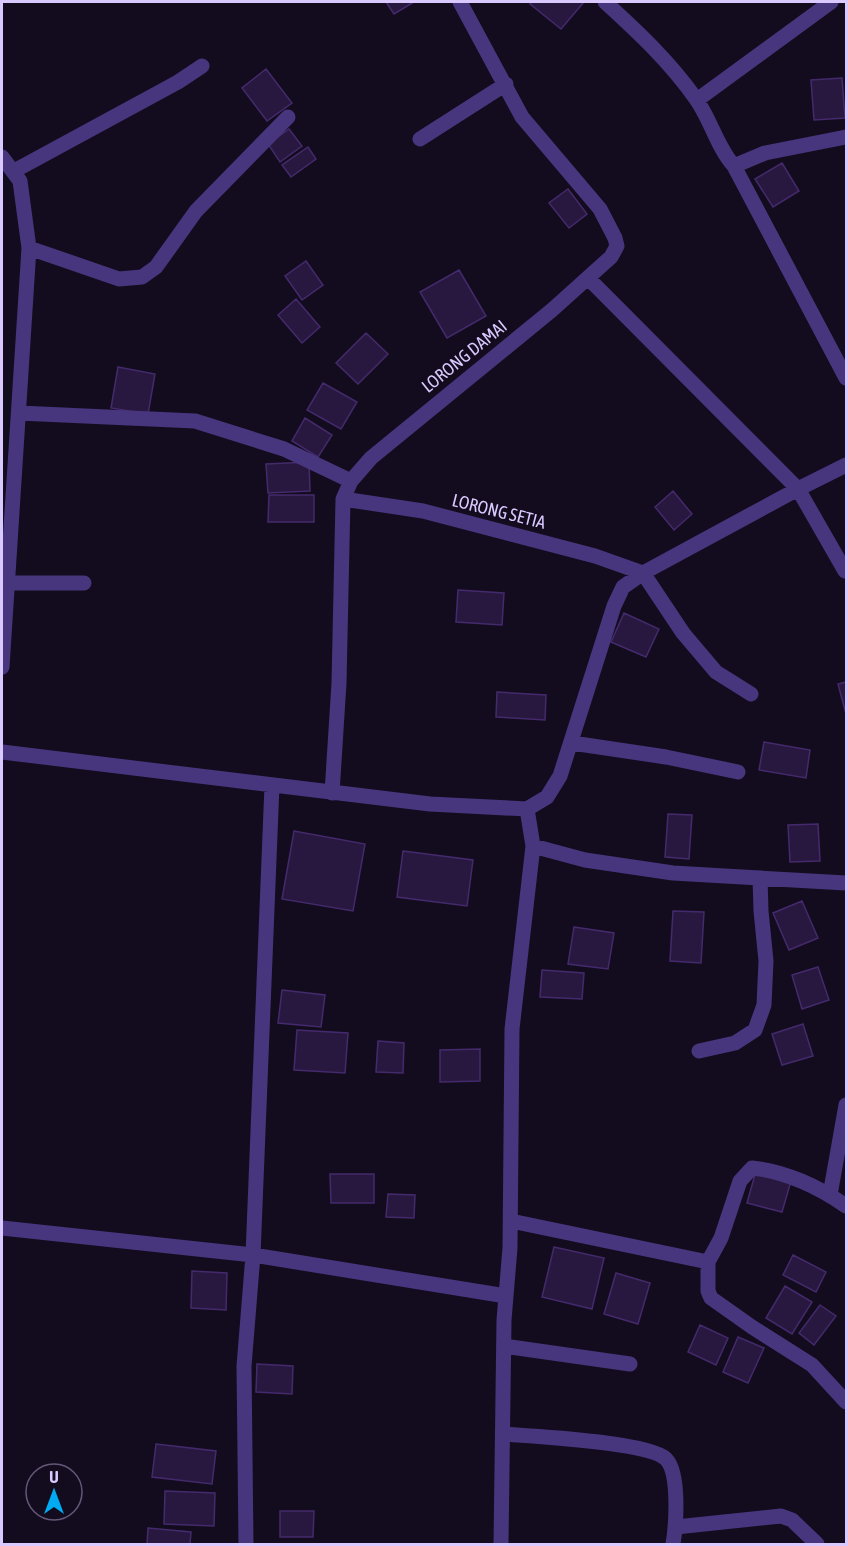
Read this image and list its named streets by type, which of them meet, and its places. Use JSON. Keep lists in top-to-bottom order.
{
  "streets": {
    "street": ["LORONG DAMAI", "LORONG SETIA"]
  },
  "crossings": [
    ["LORONG DAMAI", "LORONG SETIA"]
  ],
  "north": "top"
}
